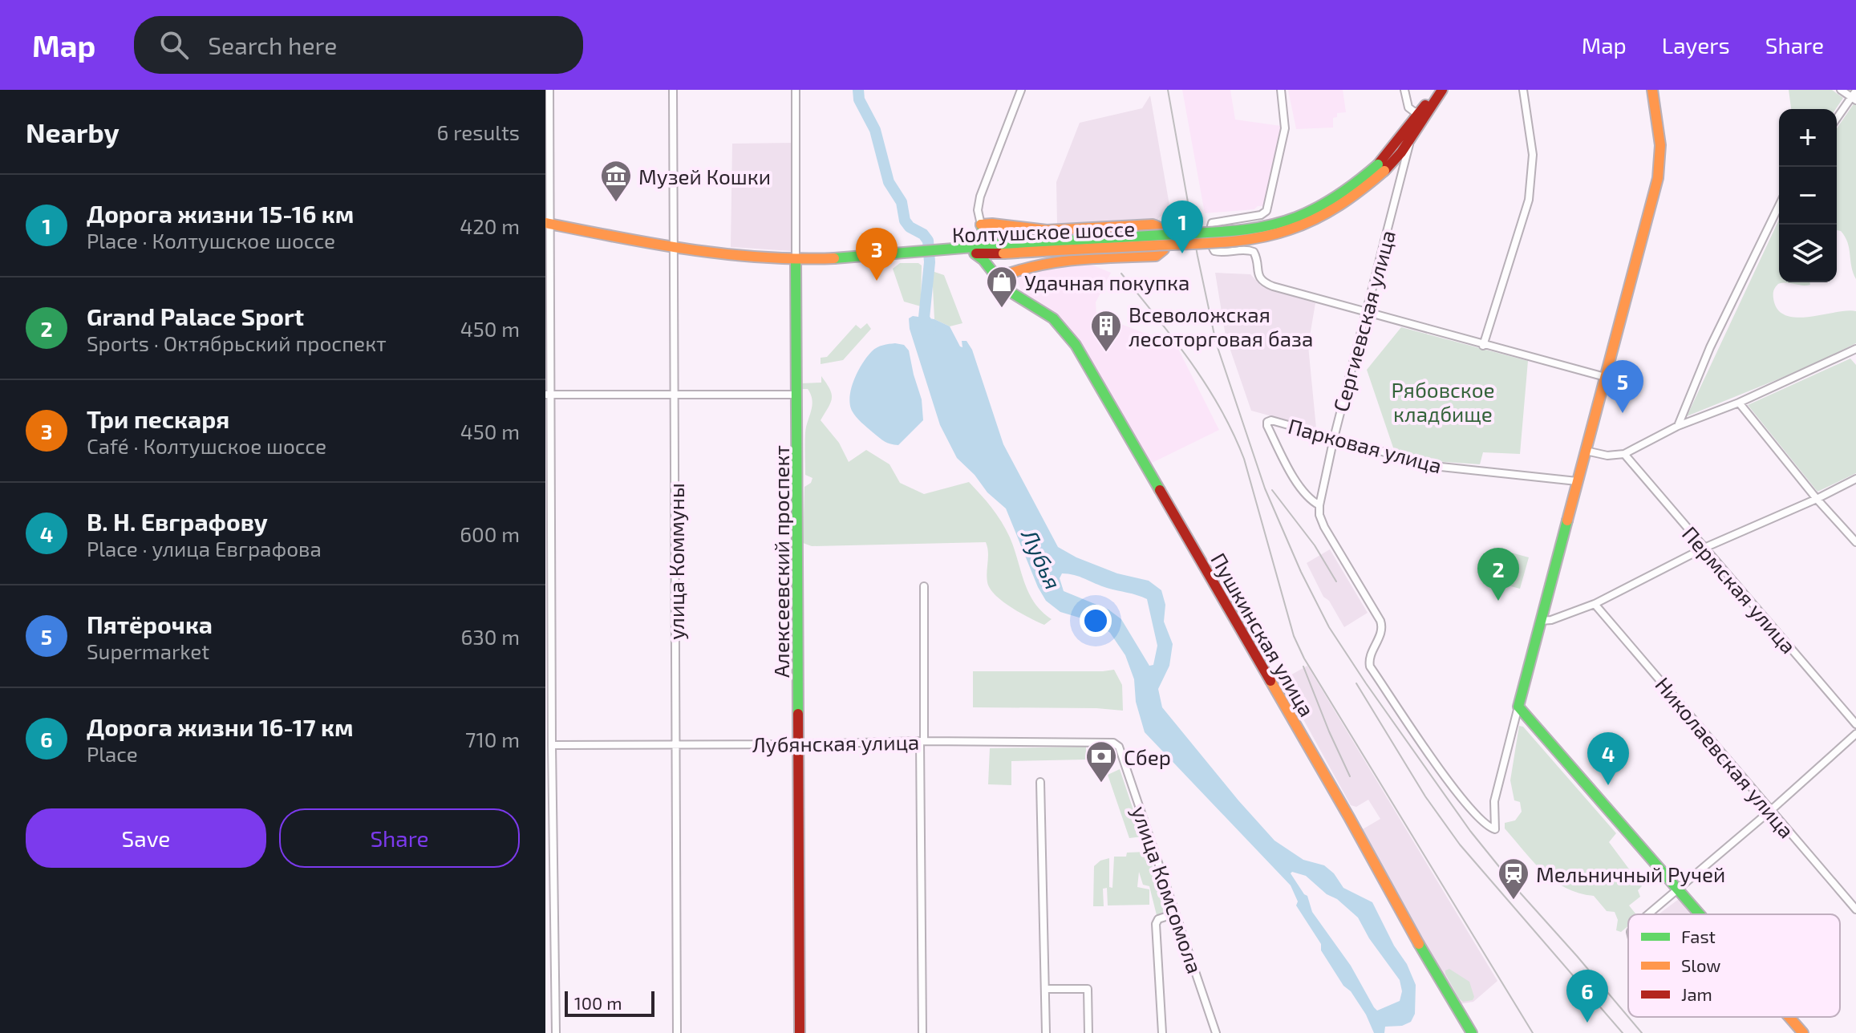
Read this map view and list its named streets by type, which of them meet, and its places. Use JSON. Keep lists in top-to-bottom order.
{
  "streets": {
    "street": [
      "Колтушское шоссе",
      "Сергиевская улица",
      "Парковая улица",
      "улица Коммуны",
      "Алексеевский проспект",
      "Пермская улица",
      "Пушкинская улица",
      "Лубянская улица",
      "Николаевская улица",
      "улица Комсомола"
    ]
  },
  "crossings": [
    ["Колтушское шоссе", "Сергиевская улица"],
    ["Колтушское шоссе", "Алексеевский проспект"],
    ["Колтушское шоссе", "Пушкинская улица"],
    ["Сергиевская улица", "Парковая улица"],
    ["улица Коммуны", "Лубянская улица"],
    ["Алексеевский проспект", "Лубянская улица"],
    ["Лубянская улица", "улица Комсомола"]
  ],
  "water": ["Лубья"],
  "parks": ["Рябовское кладбище"],
  "places": {
    "museum": ["Музей Кошки"],
    "shop": ["Удачная покупка"],
    "building": ["Всеволожская лесоторговая база"],
    "bank": ["Сбер"],
    "station": ["Мельничный Ручей"]
  },
  "legend": ["Fast", "Slow", "Jam"],
  "scale_bar": "100 m",
  "page": {
    "header": "Map",
    "search": "Search here",
    "nav": ["Map", "Layers", "Share"],
    "heading": ["Nearby", "6 results"],
    "map_buttons": ["+", "−"],
    "list": [
      {
        "mark": "1",
        "name": "Дорога жизни 15-16 км",
        "note": "Place · Колтушское шоссе",
        "value": "420 m"
      },
      {
        "mark": "2",
        "name": "Grand Palace Sport",
        "note": "Sports · Октябрьский проспект",
        "value": "450 m"
      },
      {
        "mark": "3",
        "name": "Три пескаря",
        "note": "Café · Колтушское шоссе",
        "value": "450 m"
      },
      {
        "mark": "4",
        "name": "В. Н. Евграфову",
        "note": "Place · улица Евграфова",
        "value": "600 m"
      },
      {
        "mark": "5",
        "name": "Пятёрочка",
        "note": "Supermarket",
        "value": "630 m"
      },
      {
        "mark": "6",
        "name": "Дорога жизни 16-17 км",
        "note": "Place",
        "value": "710 m"
      }
    ],
    "pins": [
      "1",
      "3",
      "5",
      "2",
      "4",
      "6"
    ],
    "buttons": ["Save", "Share"],
    "scale": "100 m"
  }
}
